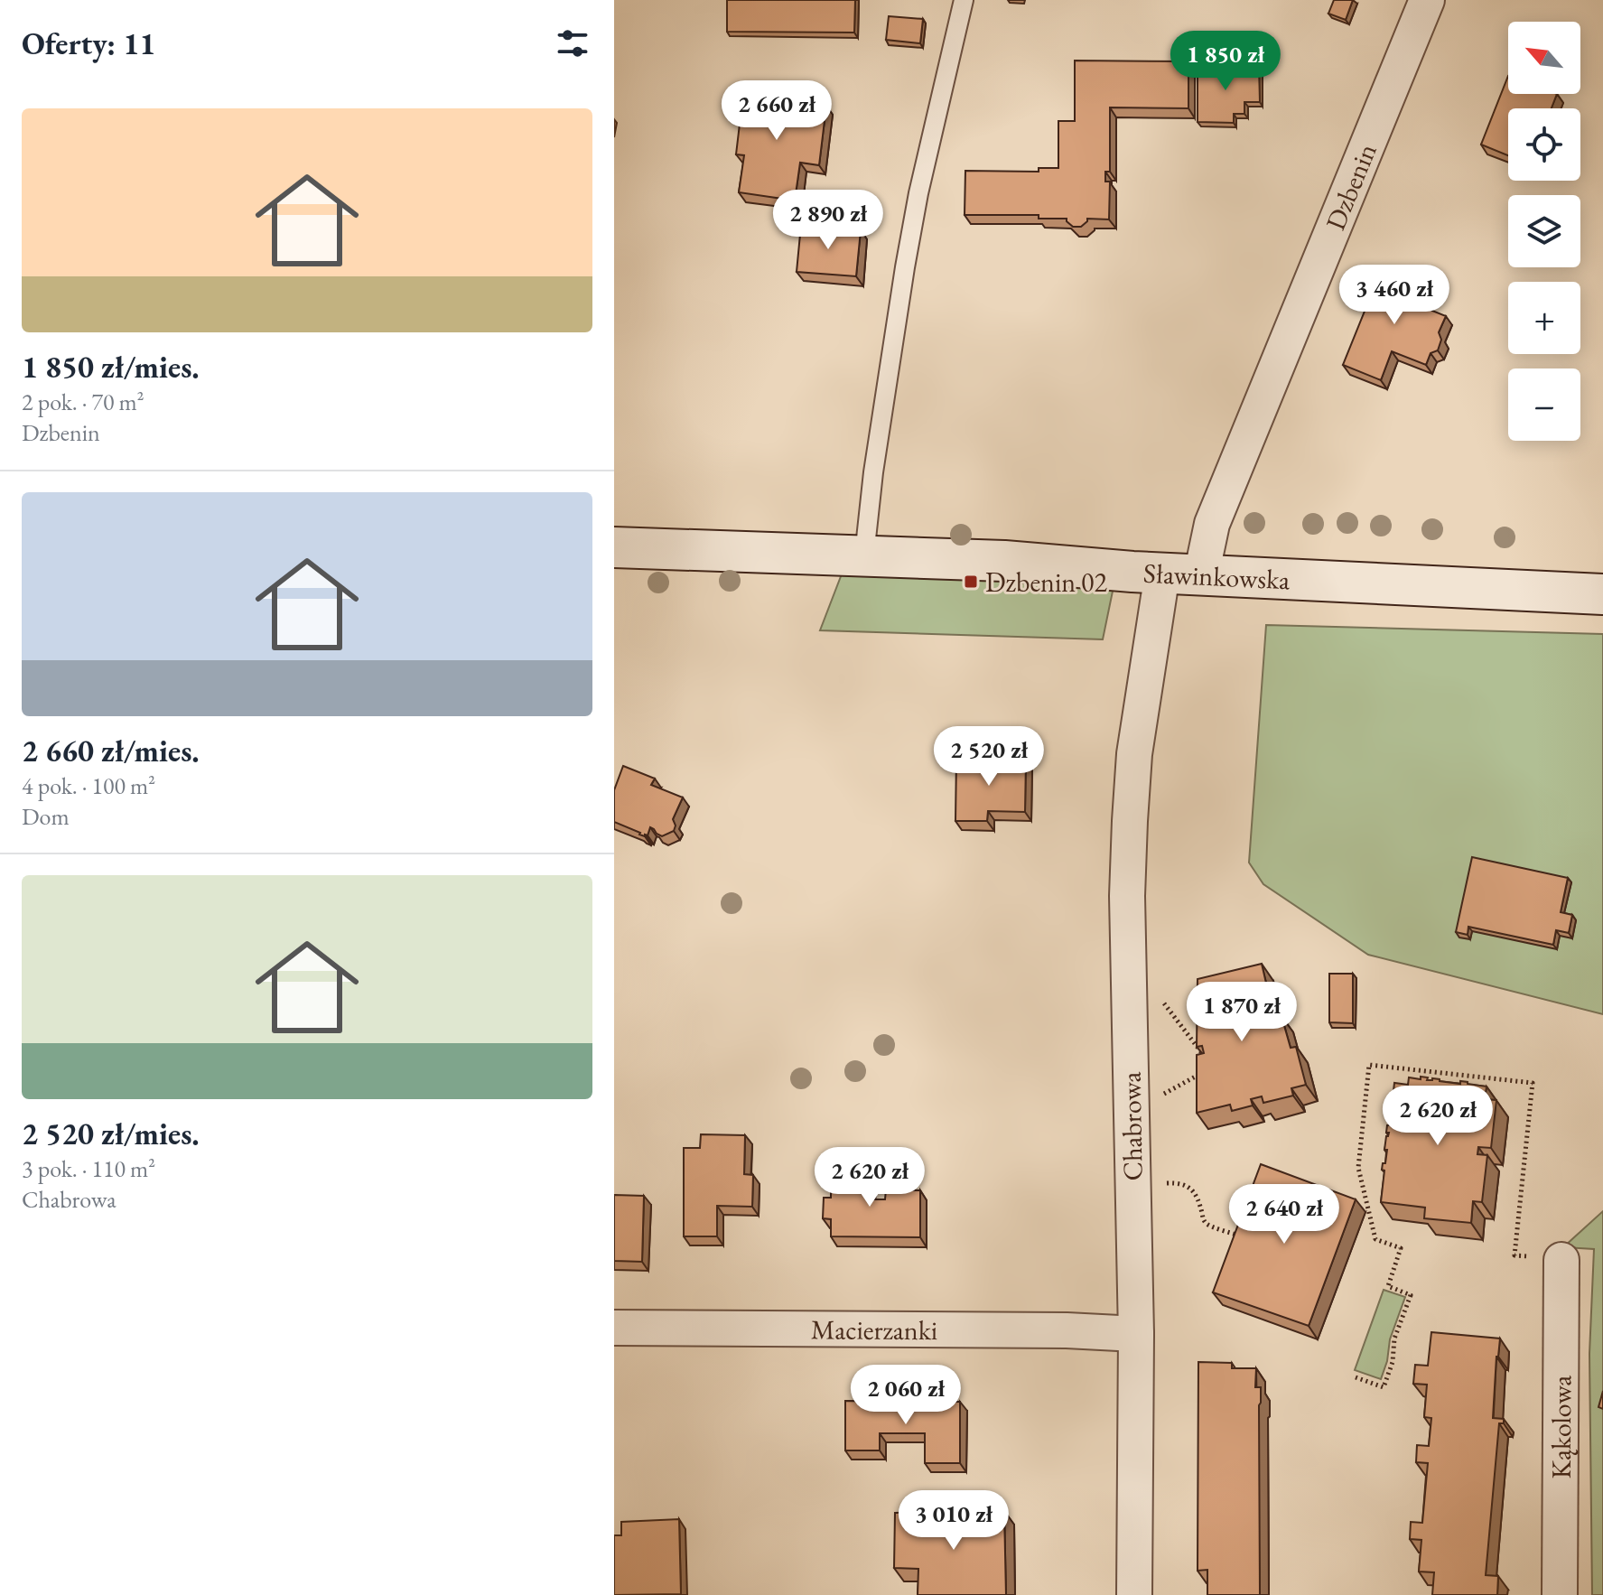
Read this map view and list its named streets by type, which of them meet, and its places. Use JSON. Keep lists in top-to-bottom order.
{
  "streets": {
    "street": [
      "Dzbenin",
      "Sławinkowska",
      "Chabrowa",
      "Macierzanki",
      "Kąkolowa"
    ]
  },
  "crossings": [
    ["Dzbenin", "Sławinkowska"],
    ["Sławinkowska", "Chabrowa"],
    ["Chabrowa", "Macierzanki"]
  ],
  "places": {
    "transit": ["Dzbenin 02"]
  },
  "north": "top left",
  "page": {
    "heading": "Oferty: 11",
    "map_buttons": ["+", "−"],
    "price": [
      "1 850 zł",
      "2 660 zł",
      "2 890 zł",
      "3 460 zł",
      "2 520 zł",
      "1 870 zł",
      "2 620 zł",
      "2 620 zł",
      "2 640 zł",
      "2 060 zł",
      "3 010 zł"
    ],
    "list": [
      {
        "name": "1 850 zł/mies.",
        "note": "2 pok. · 70 m² · Dzbenin"
      },
      {
        "name": "2 660 zł/mies.",
        "note": "4 pok. · 100 m² · Dom"
      },
      {
        "name": "2 520 zł/mies.",
        "note": "3 pok. · 110 m² · Chabrowa"
      }
    ]
  }
}
